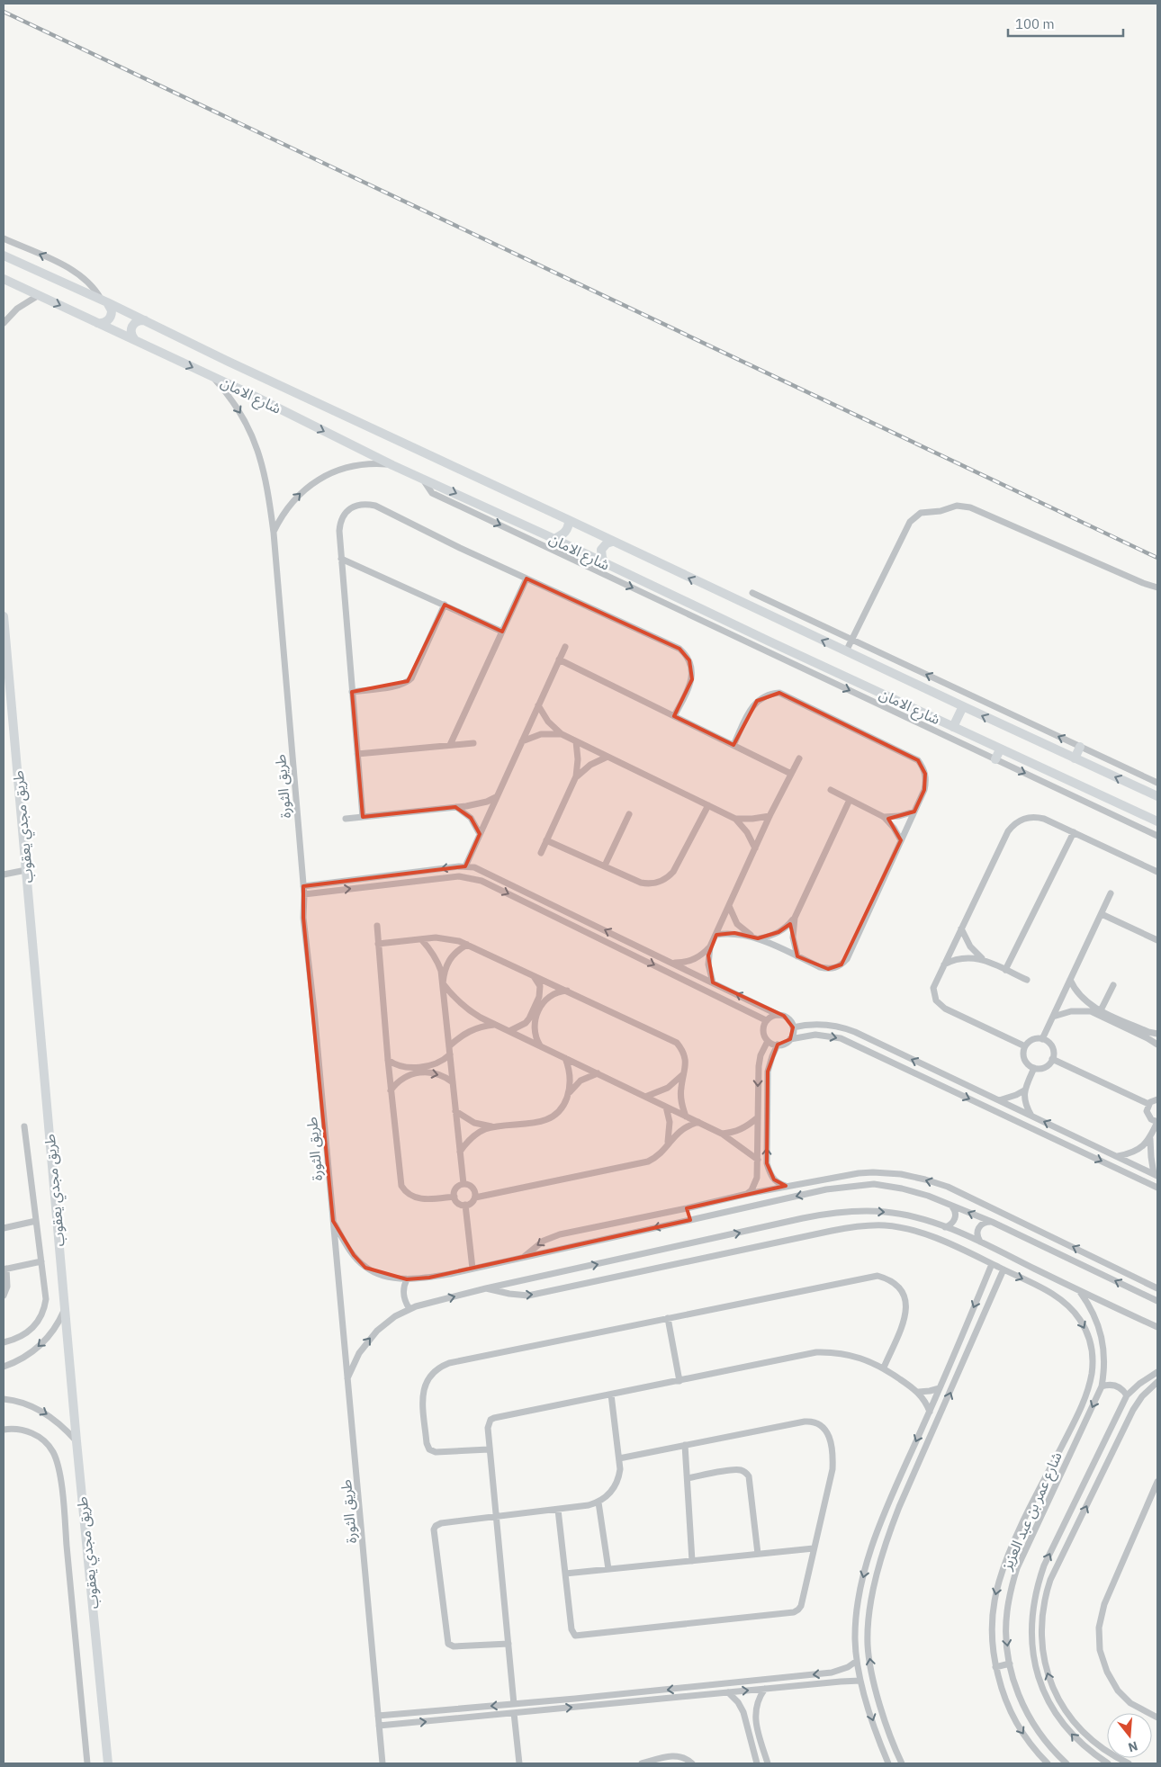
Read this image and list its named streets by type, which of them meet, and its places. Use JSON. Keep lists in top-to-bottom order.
{
  "streets": {
    "street": [
      "شارع الامان",
      "طريق الثورة",
      "طريق مجدي يعقوب",
      "شارع عمر بن عبد العزيز"
    ]
  },
  "crossings": [
    ["شارع الامان", "طريق الثورة"]
  ],
  "scale_bar": "100 m",
  "north": "bottom"
}
